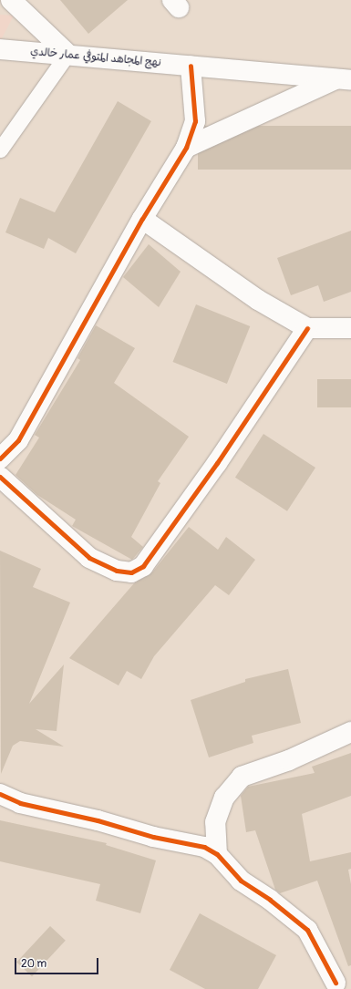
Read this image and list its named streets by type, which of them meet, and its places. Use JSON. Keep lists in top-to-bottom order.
{
  "streets": {
    "street": ["نهج المجاهد المتوفي عمار خالدي"]
  },
  "scale_bar": "20 m"
}
